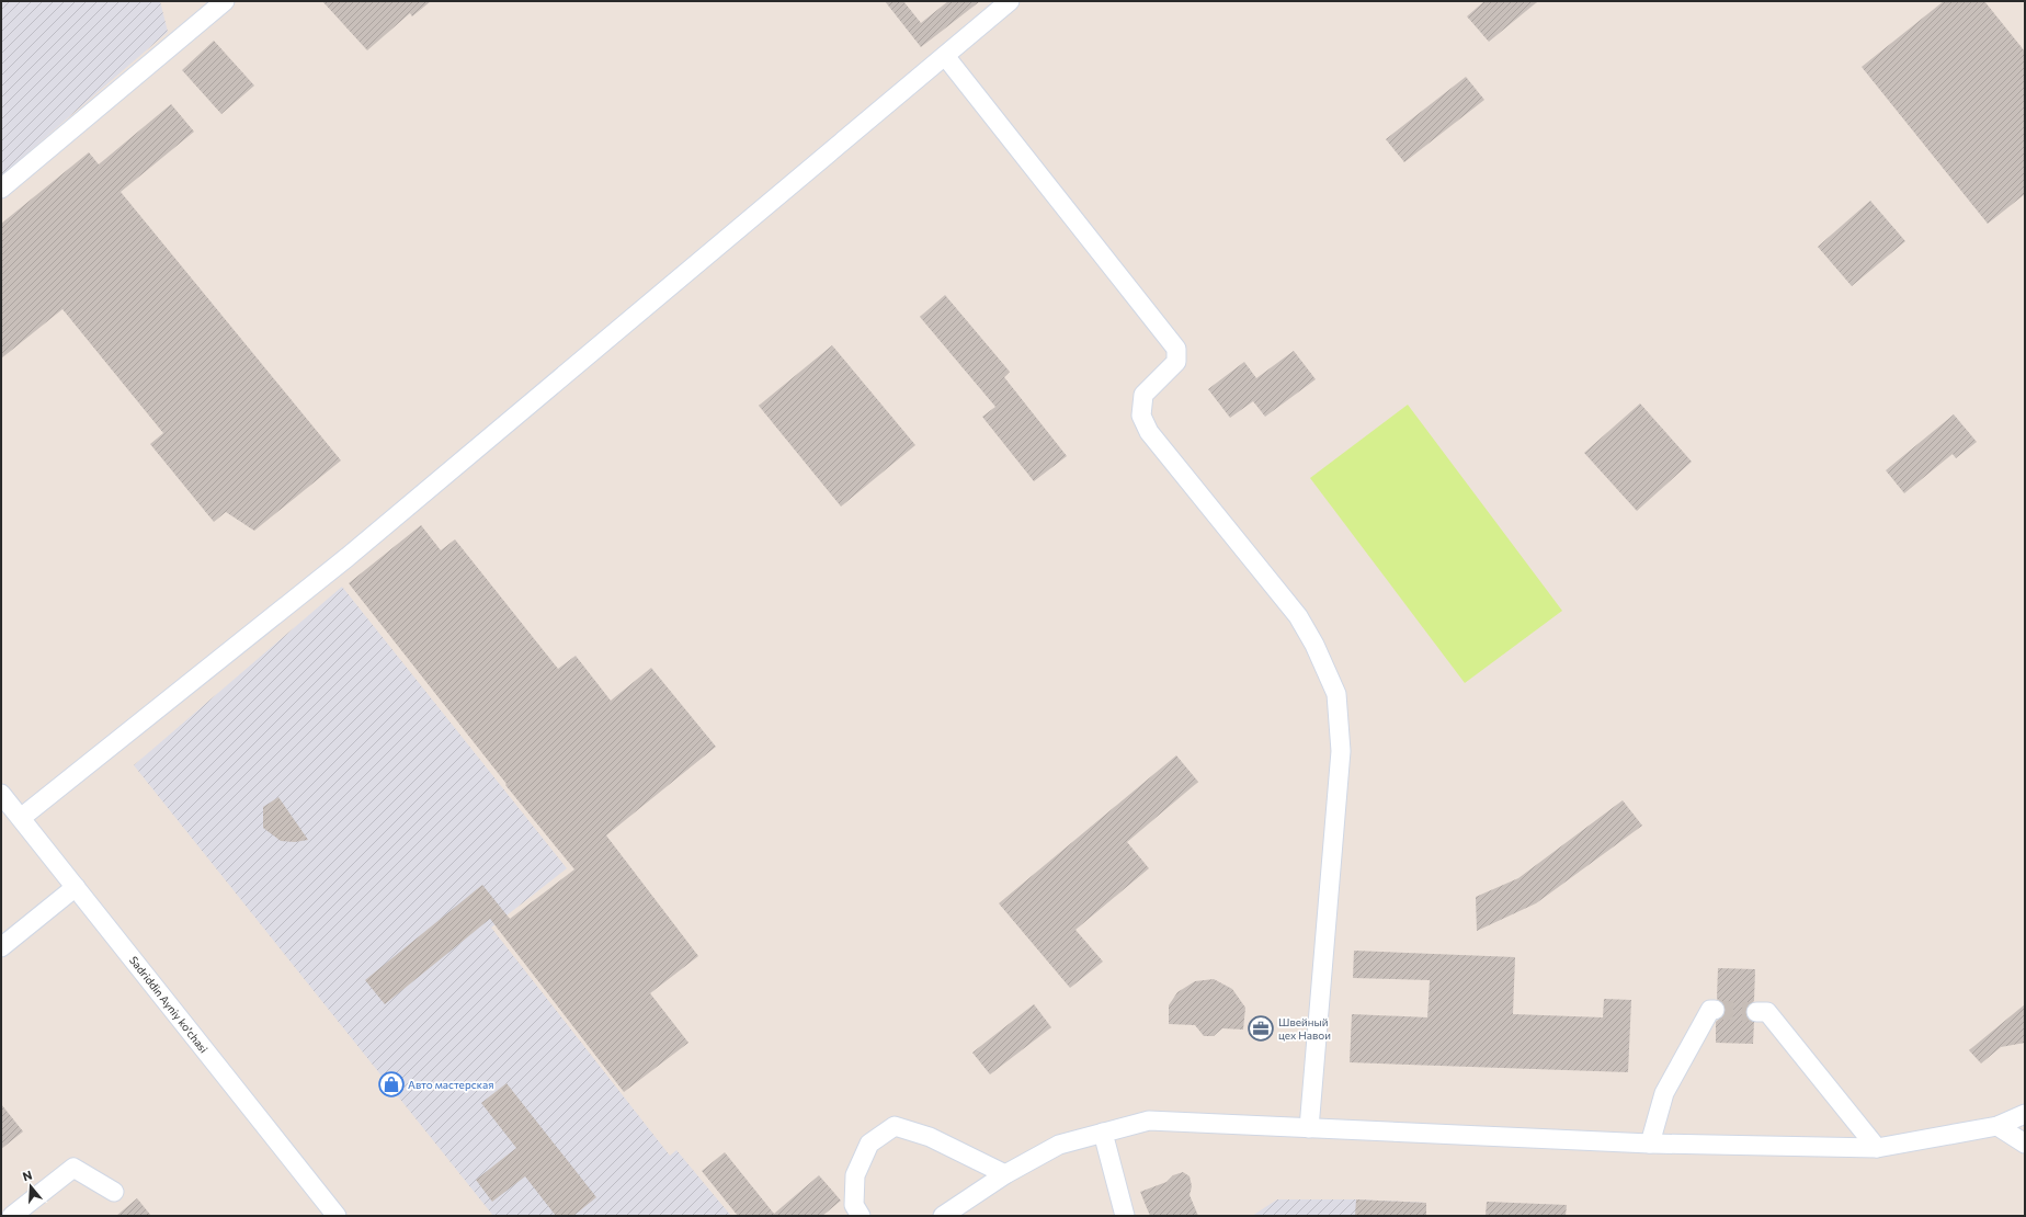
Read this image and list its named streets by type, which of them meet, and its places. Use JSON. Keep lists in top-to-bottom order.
{
  "streets": {
    "street": ["Sadriddin Ayniy ko'chasi"]
  },
  "places": {
    "office": ["Швейный цех Навои"],
    "shop": ["Авто мастерская"]
  },
  "north": "top"
}
